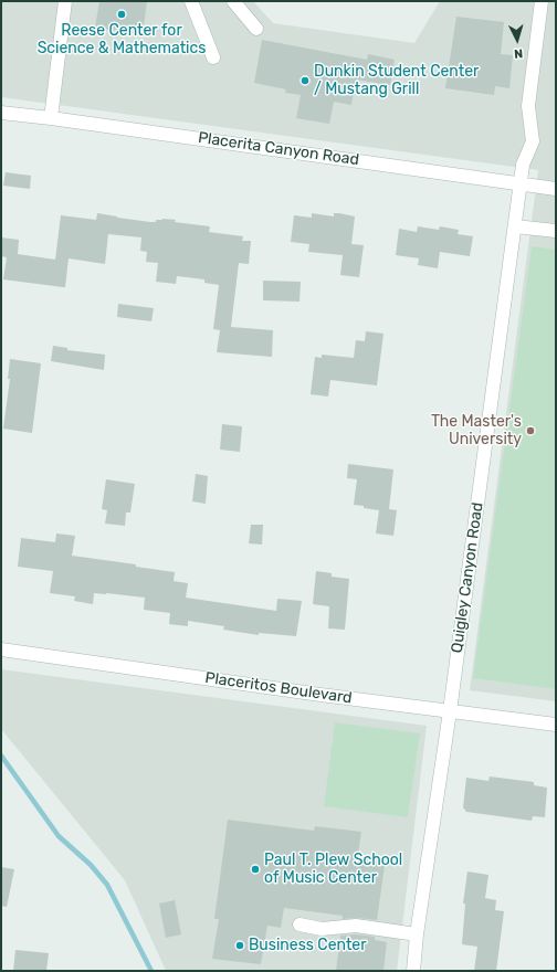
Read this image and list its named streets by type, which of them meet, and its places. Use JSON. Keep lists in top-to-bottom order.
{
  "streets": {
    "street": ["Placerita Canyon Road", "Quigley Canyon Road", "Placeritos Boulevard"]
  },
  "crossings": [
    ["Placerita Canyon Road", "Quigley Canyon Road"],
    ["Quigley Canyon Road", "Placeritos Boulevard"]
  ],
  "places": [
    "Reese Center for Science & Mathematics",
    "Dunkin Student Center / Mustang Grill",
    "The Master's University",
    "Paul T. Plew School of Music Center",
    "Business Center"
  ],
  "north": "bottom"
}
